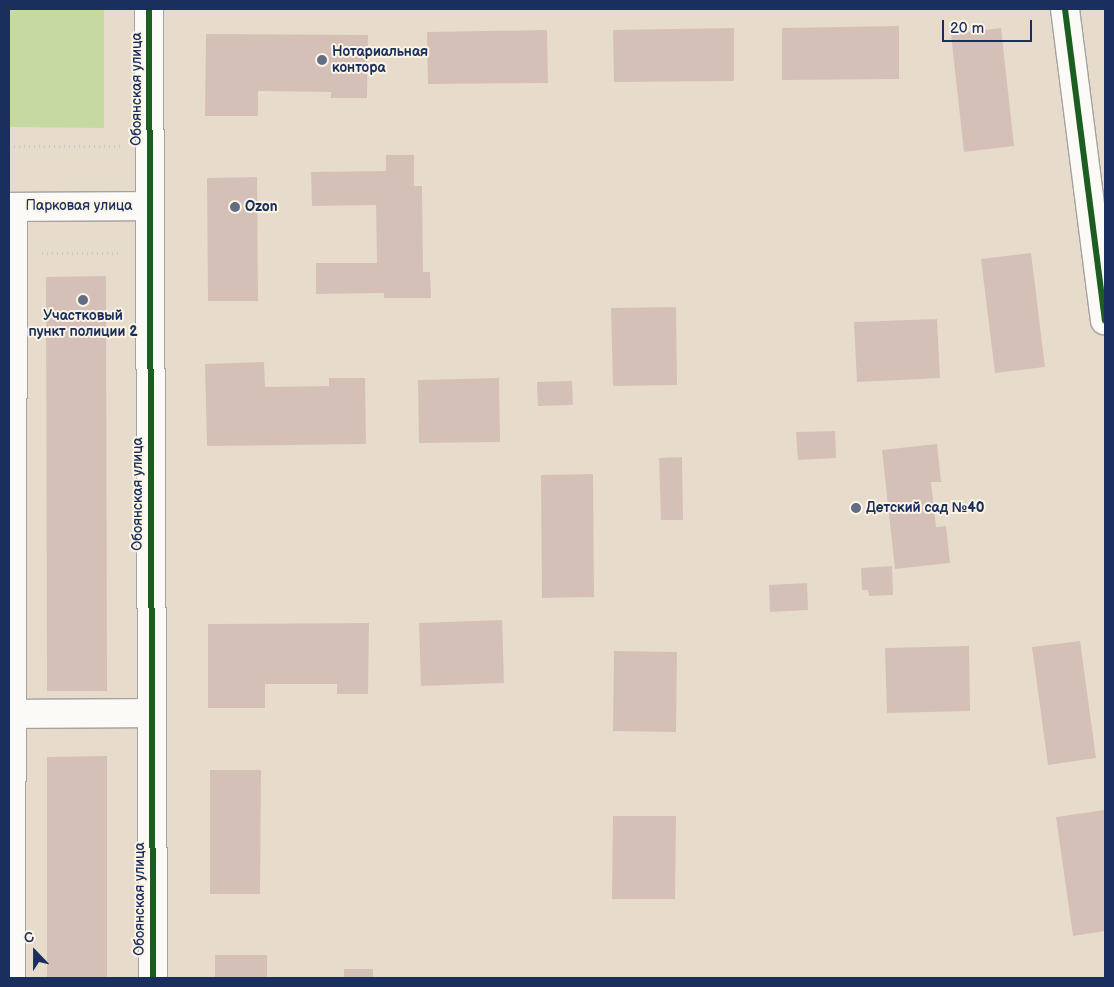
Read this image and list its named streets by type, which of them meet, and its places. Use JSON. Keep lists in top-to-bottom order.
{
  "streets": {
    "street": ["Обоянская улица", "Парковая улица"]
  },
  "crossings": [
    ["Обоянская улица", "Парковая улица"]
  ],
  "places": [
    "Нотариальная контора",
    "Ozon",
    "Участковый пункт полиции 2",
    "Детский сад №40"
  ],
  "scale_bar": "20 m",
  "north": "top"
}
